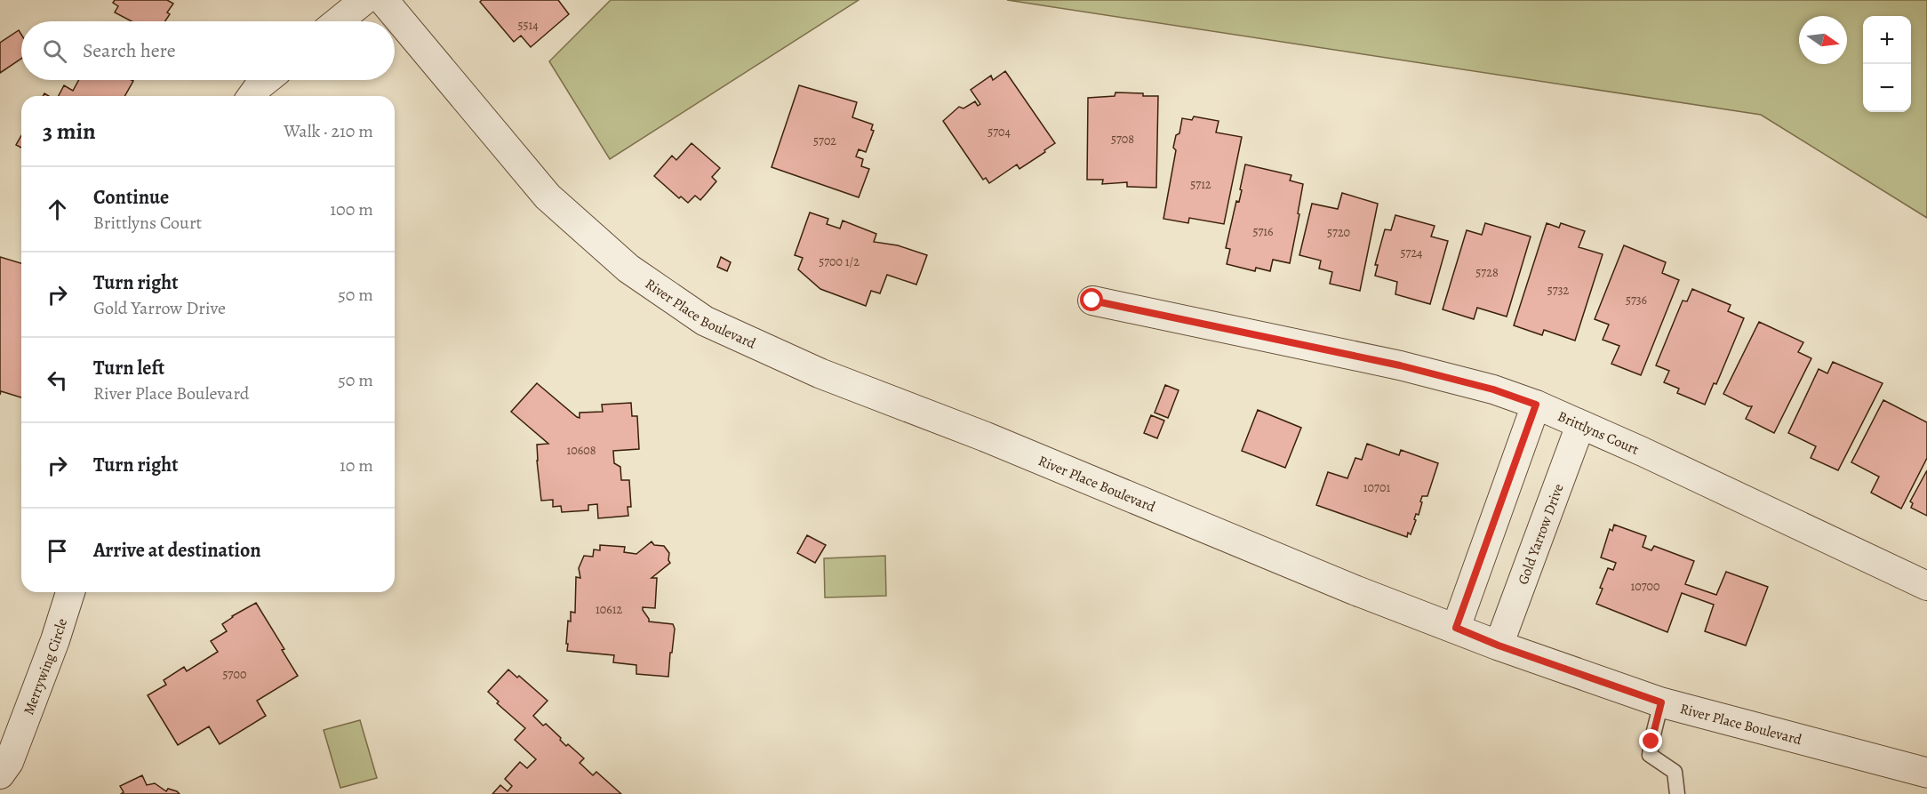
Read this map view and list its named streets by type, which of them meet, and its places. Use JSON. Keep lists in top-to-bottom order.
{
  "streets": {
    "street": [
      "River Place Boulevard",
      "Brittlyns Court",
      "Gold Yarrow Drive",
      "Merrywing Circle"
    ]
  },
  "crossings": [
    ["River Place Boulevard", "Gold Yarrow Drive"],
    ["Brittlyns Court", "Gold Yarrow Drive"]
  ],
  "house_numbers": [
    "5514",
    "5704",
    "5708",
    "5702",
    "5712",
    "5716",
    "5720",
    "5724",
    "5700 1/2",
    "5728",
    "5732",
    "5736",
    "10608",
    "10701",
    "10700",
    "10612",
    "5700"
  ],
  "north": "right",
  "page": {
    "map_buttons": ["+", "−"],
    "search": "Search here",
    "heading": ["3 min", "Walk · 210 m"],
    "list": [
      ["Continue", "Brittlyns Court", "100 m"],
      ["Turn right", "Gold Yarrow Drive", "50 m"],
      ["Turn left", "River Place Boulevard", "50 m"],
      ["Turn right", "10 m"],
      "Arrive at destination"
    ]
  }
}
